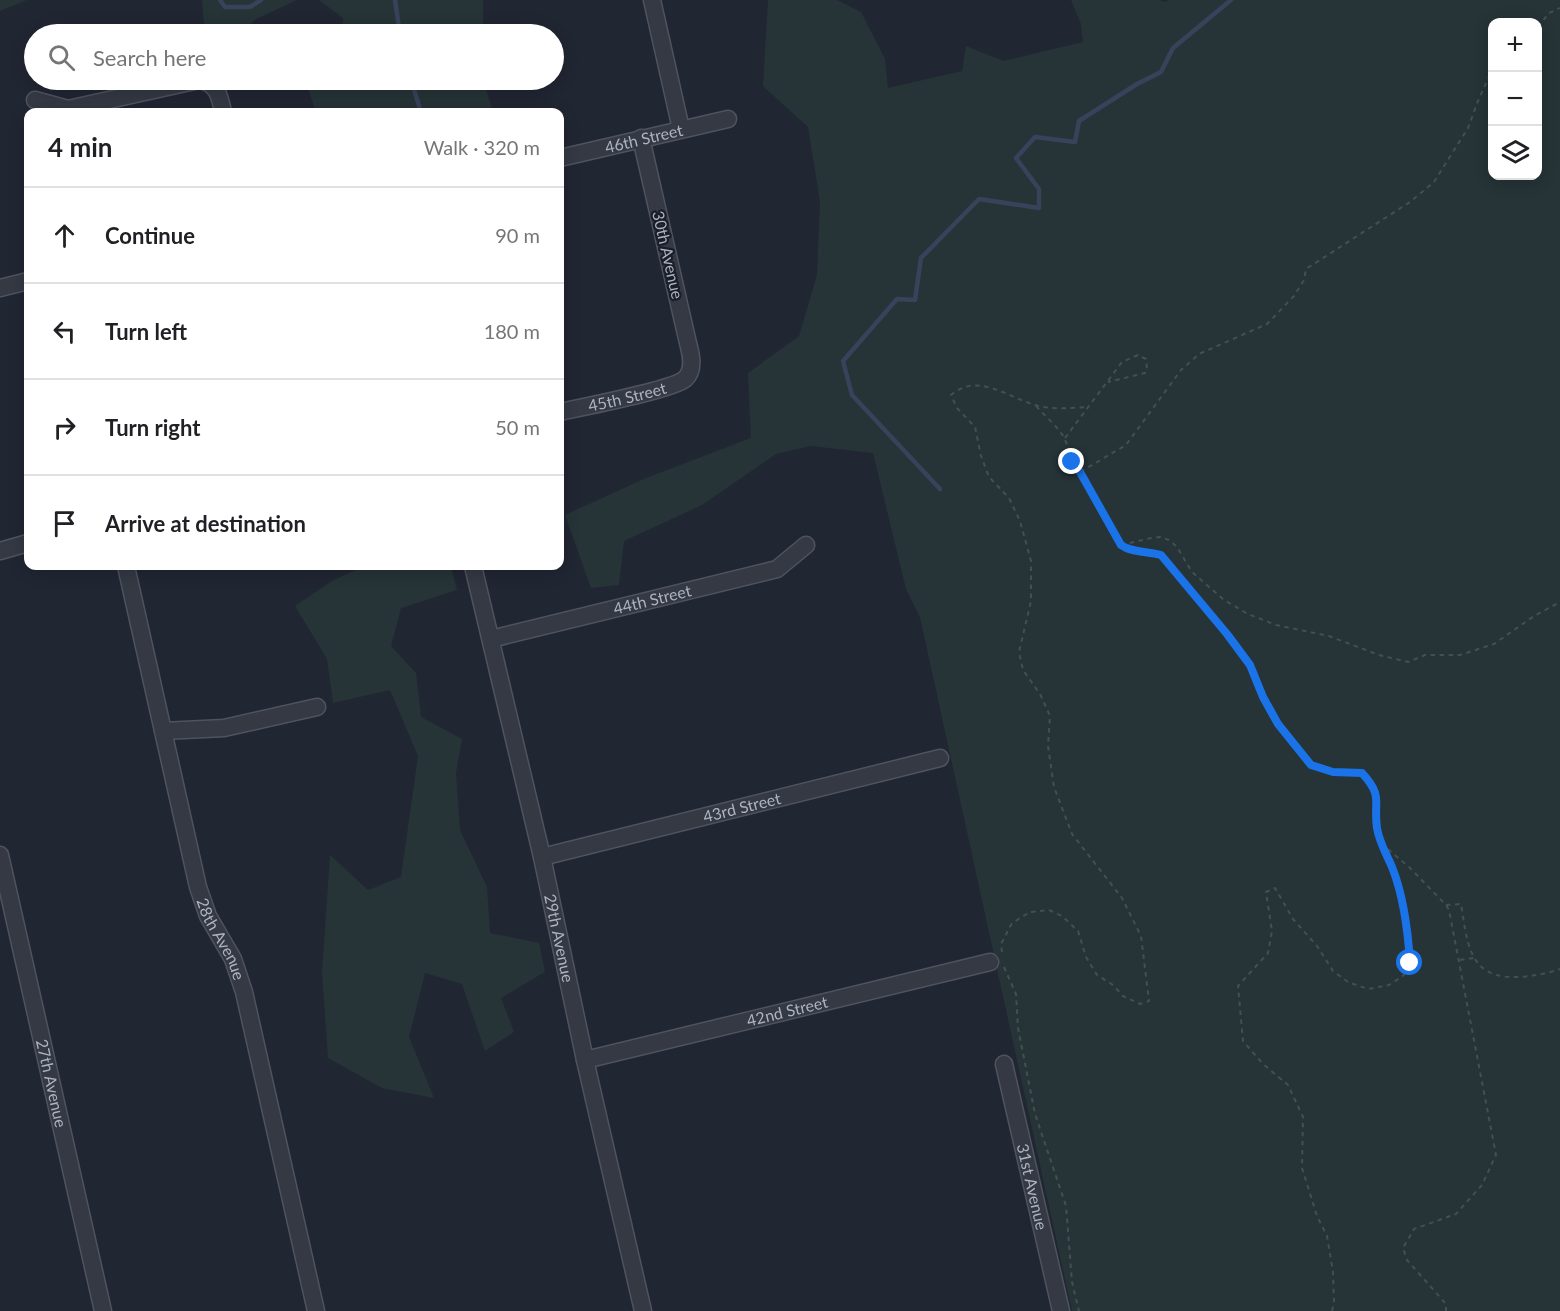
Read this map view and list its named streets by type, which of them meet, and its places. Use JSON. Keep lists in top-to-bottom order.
{
  "streets": {
    "street": [
      "46th Street",
      "30th Avenue",
      "45th Street",
      "44th Street",
      "43rd Street",
      "28th Avenue",
      "29th Avenue",
      "42nd Street",
      "27th Avenue",
      "31st Avenue"
    ]
  },
  "crossings": [
    ["46th Street", "30th Avenue"],
    ["30th Avenue", "45th Street"],
    ["44th Street", "29th Avenue"],
    ["43rd Street", "29th Avenue"],
    ["29th Avenue", "42nd Street"]
  ],
  "page": {
    "map_buttons": ["+", "−"],
    "search": "Search here",
    "heading": ["4 min", "Walk · 320 m"],
    "list": [
      ["Continue", "90 m"],
      ["Turn left", "180 m"],
      ["Turn right", "50 m"],
      "Arrive at destination"
    ]
  }
}
